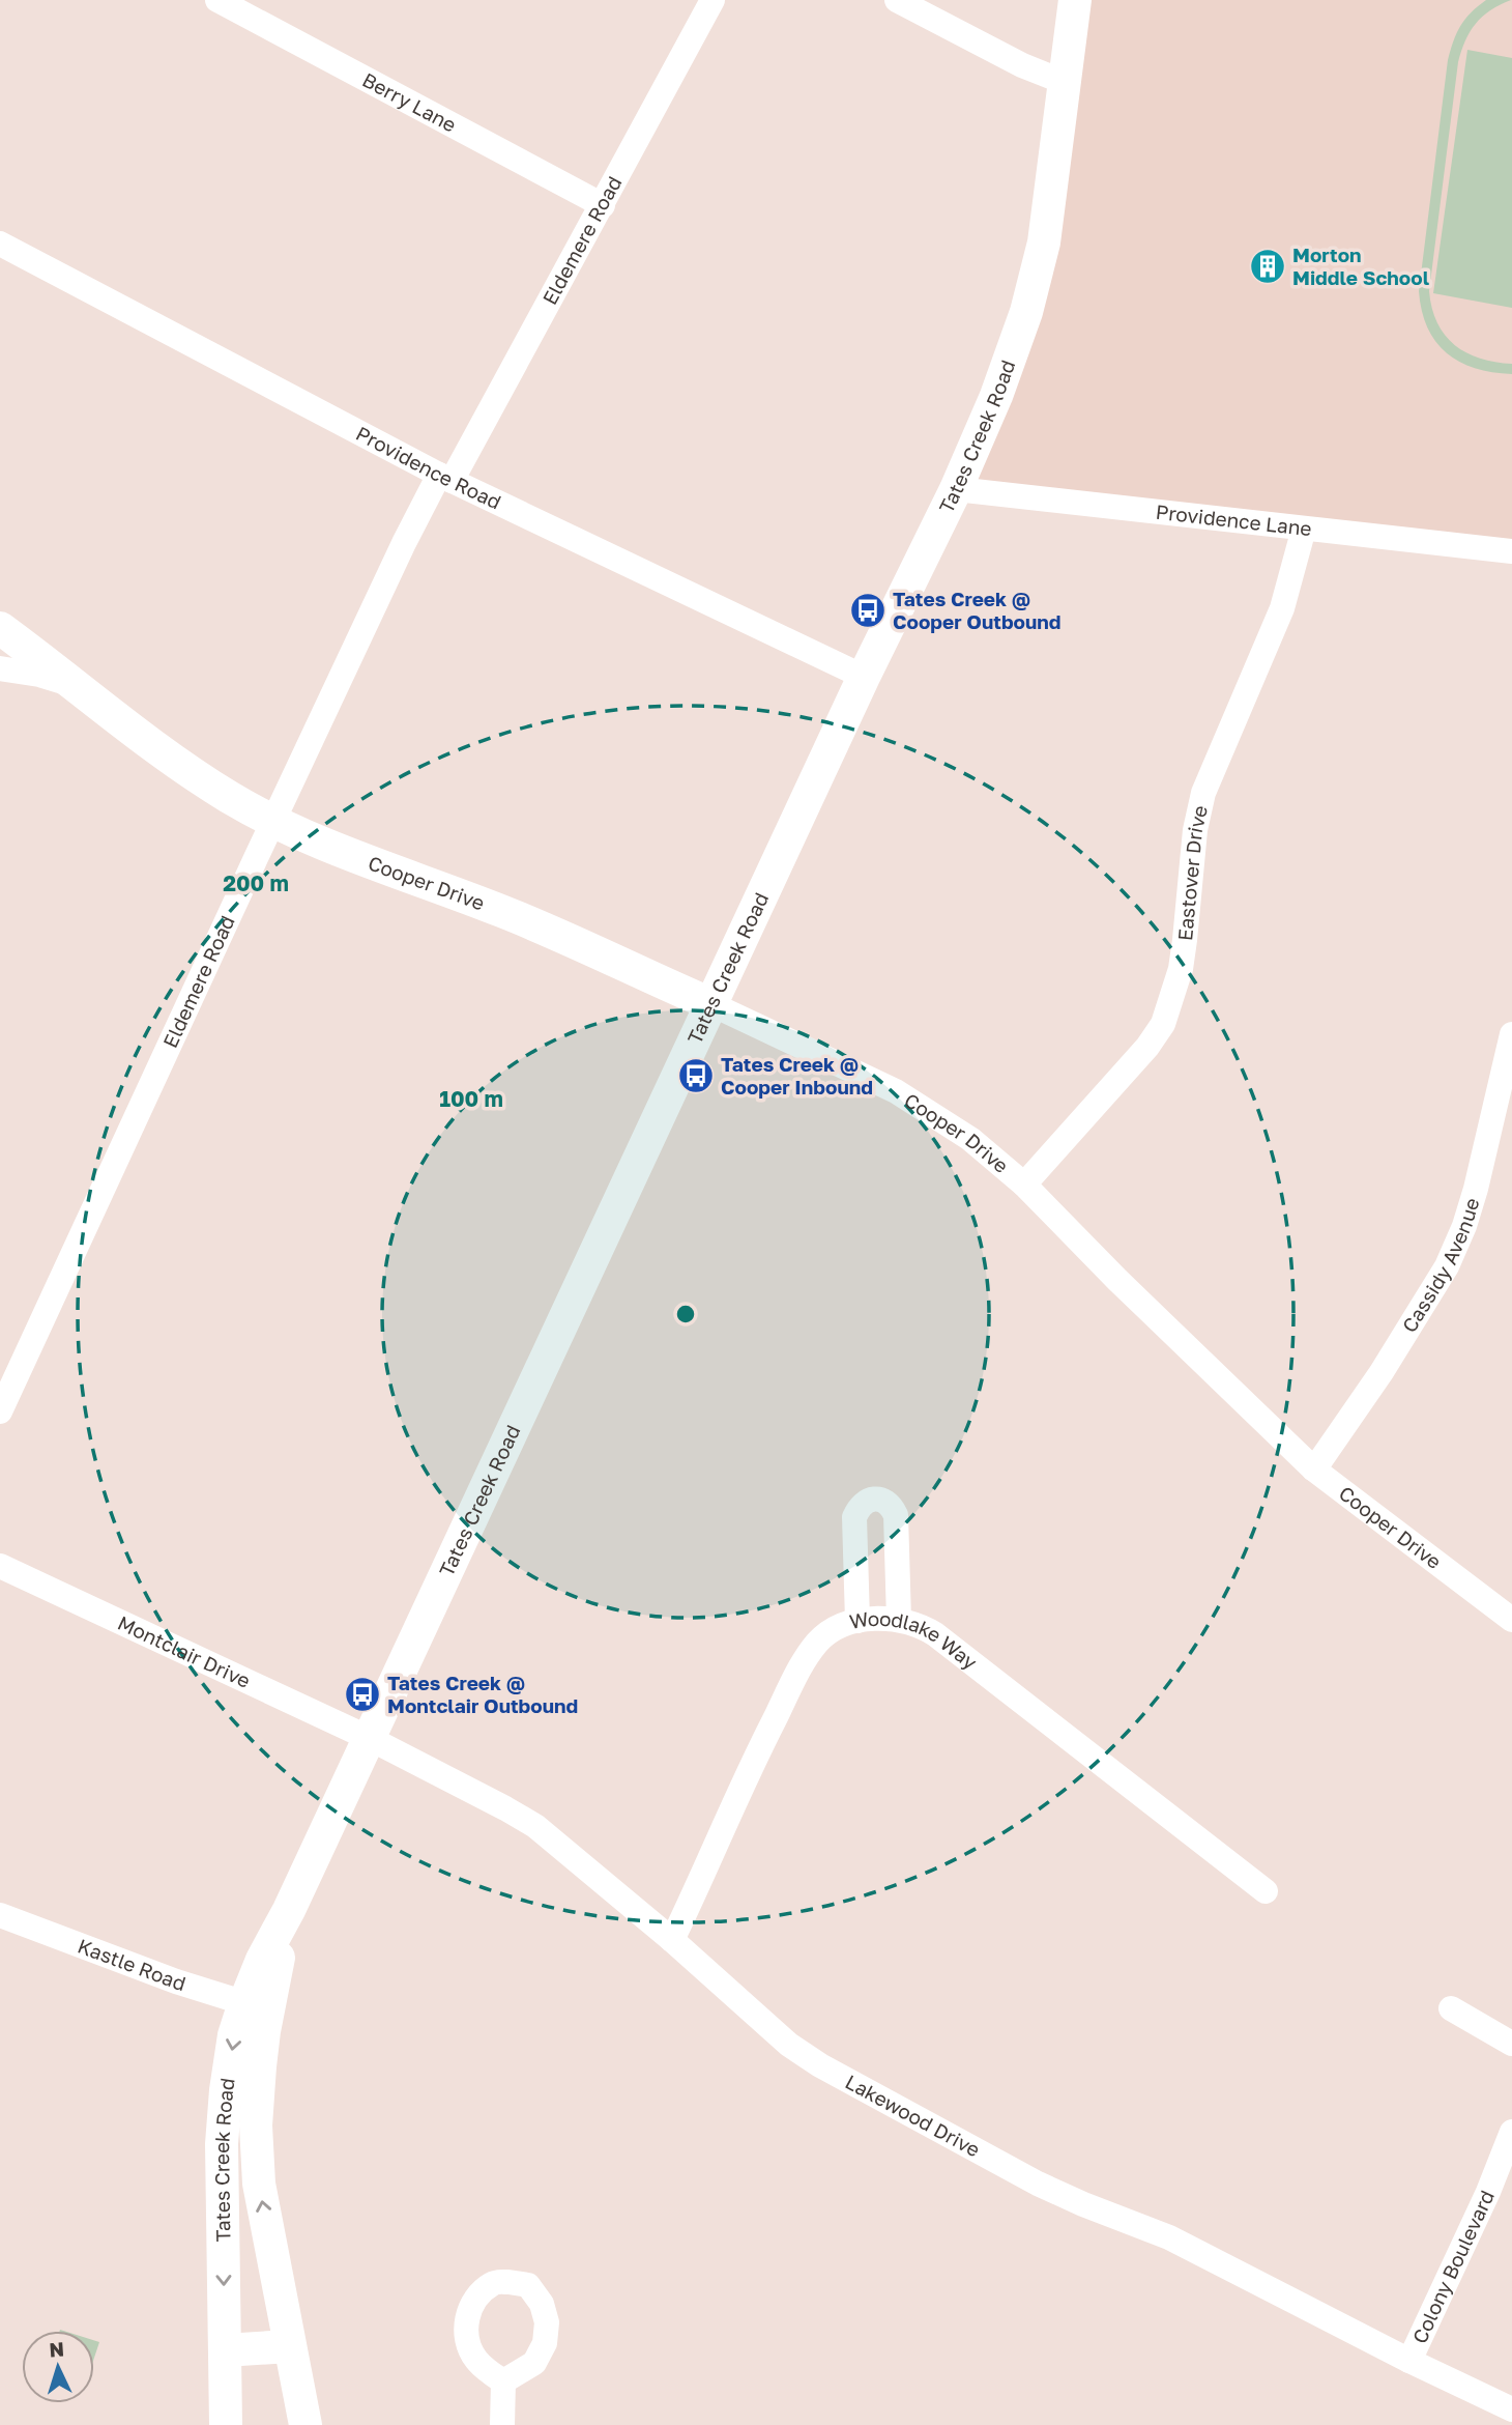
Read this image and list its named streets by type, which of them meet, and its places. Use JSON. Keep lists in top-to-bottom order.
{
  "streets": {
    "main road": ["Tates Creek Road", "Cooper Drive"],
    "street": [
      "Berry Lane",
      "Eldemere Road",
      "Providence Road",
      "Providence Lane",
      "Eastover Drive",
      "Cassidy Avenue",
      "Woodlake Way",
      "Montclair Drive",
      "Kastle Road",
      "Lakewood Drive",
      "Colony Boulevard"
    ]
  },
  "crossings": [
    ["Berry Lane", "Eldemere Road"],
    ["Eldemere Road", "Providence Road"],
    ["Eldemere Road", "Cooper Drive"],
    ["Tates Creek Road", "Providence Road"],
    ["Tates Creek Road", "Providence Lane"],
    ["Tates Creek Road", "Cooper Drive"],
    ["Tates Creek Road", "Montclair Drive"],
    ["Tates Creek Road", "Kastle Road"],
    ["Tates Creek Road", "Lakewood Drive"],
    ["Providence Lane", "Eastover Drive"],
    ["Eastover Drive", "Cooper Drive"],
    ["Cooper Drive", "Cassidy Avenue"],
    ["Woodlake Way", "Lakewood Drive"],
    ["Montclair Drive", "Lakewood Drive"],
    ["Lakewood Drive", "Colony Boulevard"]
  ],
  "places": {
    "building": ["Morton Middle School"],
    "bus stop": ["Tates Creek @ Cooper Outbound", "Tates Creek @ Cooper Inbound", "Tates Creek @ Montclair Outbound"]
  },
  "north": "top",
  "rings": ["200 m", "100 m"]
}
